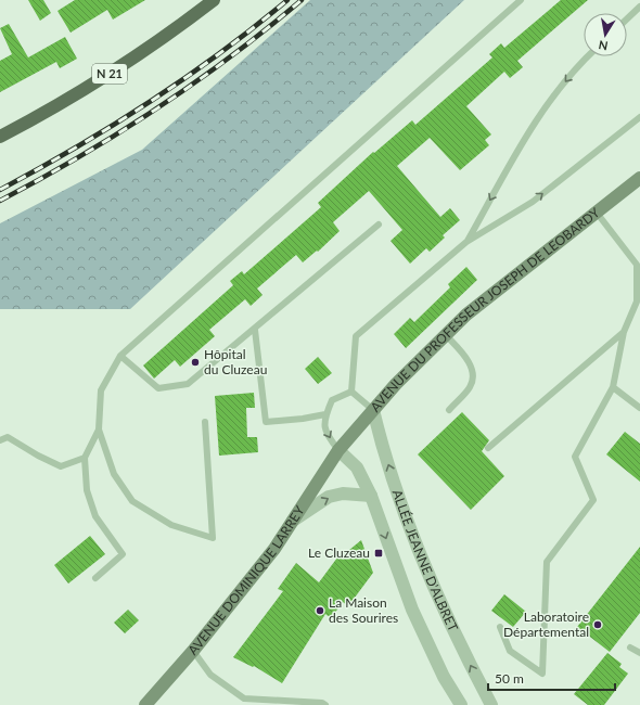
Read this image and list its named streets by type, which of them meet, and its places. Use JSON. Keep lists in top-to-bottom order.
{
  "streets": {
    "main road": ["N 21", "AVENUE DU PROFESSEUR JOSEPH DE LEOBARDY", "AVENUE DOMINIQUE LARREY"],
    "street": ["ALLÉE JEANNE D'ALBRET"]
  },
  "crossings": [
    ["AVENUE DU PROFESSEUR JOSEPH DE LEOBARDY", "ALLÉE JEANNE D'ALBRET"],
    ["AVENUE DU PROFESSEUR JOSEPH DE LEOBARDY", "AVENUE DOMINIQUE LARREY"],
    ["ALLÉE JEANNE D'ALBRET", "AVENUE DOMINIQUE LARREY"]
  ],
  "places": {
    "other": ["Hôpital du Cluzeau", "La Maison des Sourires", "Laboratoire Départemental"],
    "transit": ["Le Cluzeau"]
  },
  "scale_bar": "50 m",
  "north": "bottom"
}
